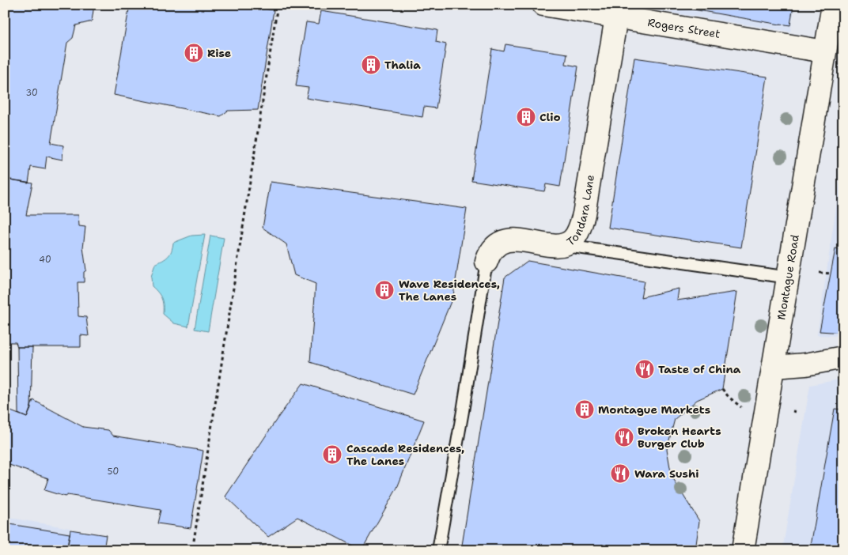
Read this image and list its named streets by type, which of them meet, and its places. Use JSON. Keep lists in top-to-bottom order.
{
  "streets": {
    "street": ["Rogers Street", "Tondara Lane", "Montague Road"]
  },
  "crossings": [
    ["Rogers Street", "Tondara Lane"],
    ["Rogers Street", "Montague Road"]
  ],
  "places": {
    "building": [
      "Rise",
      "Thalia",
      "Clio",
      "Wave Residences, The Lanes",
      "Montague Markets",
      "Cascade Residences, The Lanes"
    ],
    "restaurant": ["Taste of China", "Broken Hearts Burger Club", "Wara Sushi"]
  },
  "house_numbers": ["30", "40", "50"]
}
